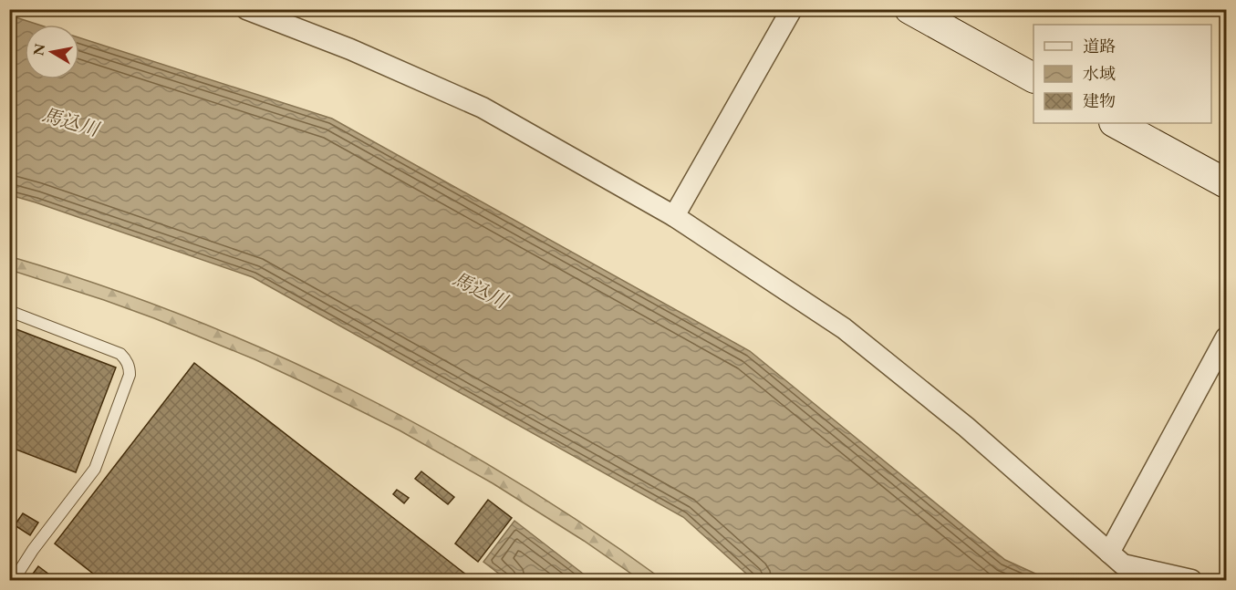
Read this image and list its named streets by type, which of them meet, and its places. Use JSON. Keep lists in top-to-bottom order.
{
  "water": ["馬込川"],
  "legend": ["道路", "水域", "建物"],
  "north": "left"
}
